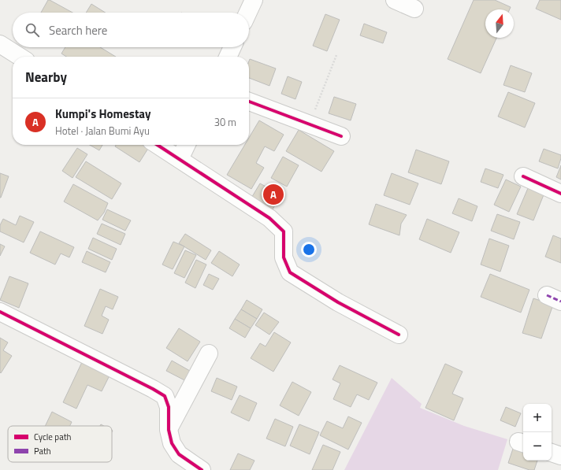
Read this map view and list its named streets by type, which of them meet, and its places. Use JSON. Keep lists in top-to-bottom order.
{
  "legend": ["Cycle path", "Path"],
  "north": "top",
  "page": {
    "search": "Search here",
    "heading": "Nearby",
    "list": [
      {
        "mark": "A",
        "name": "Kumpi's Homestay",
        "note": "Hotel · Jalan Bumi Ayu",
        "value": "30 m"
      }
    ],
    "pins": "A",
    "map_buttons": ["+", "−"]
  }
}
